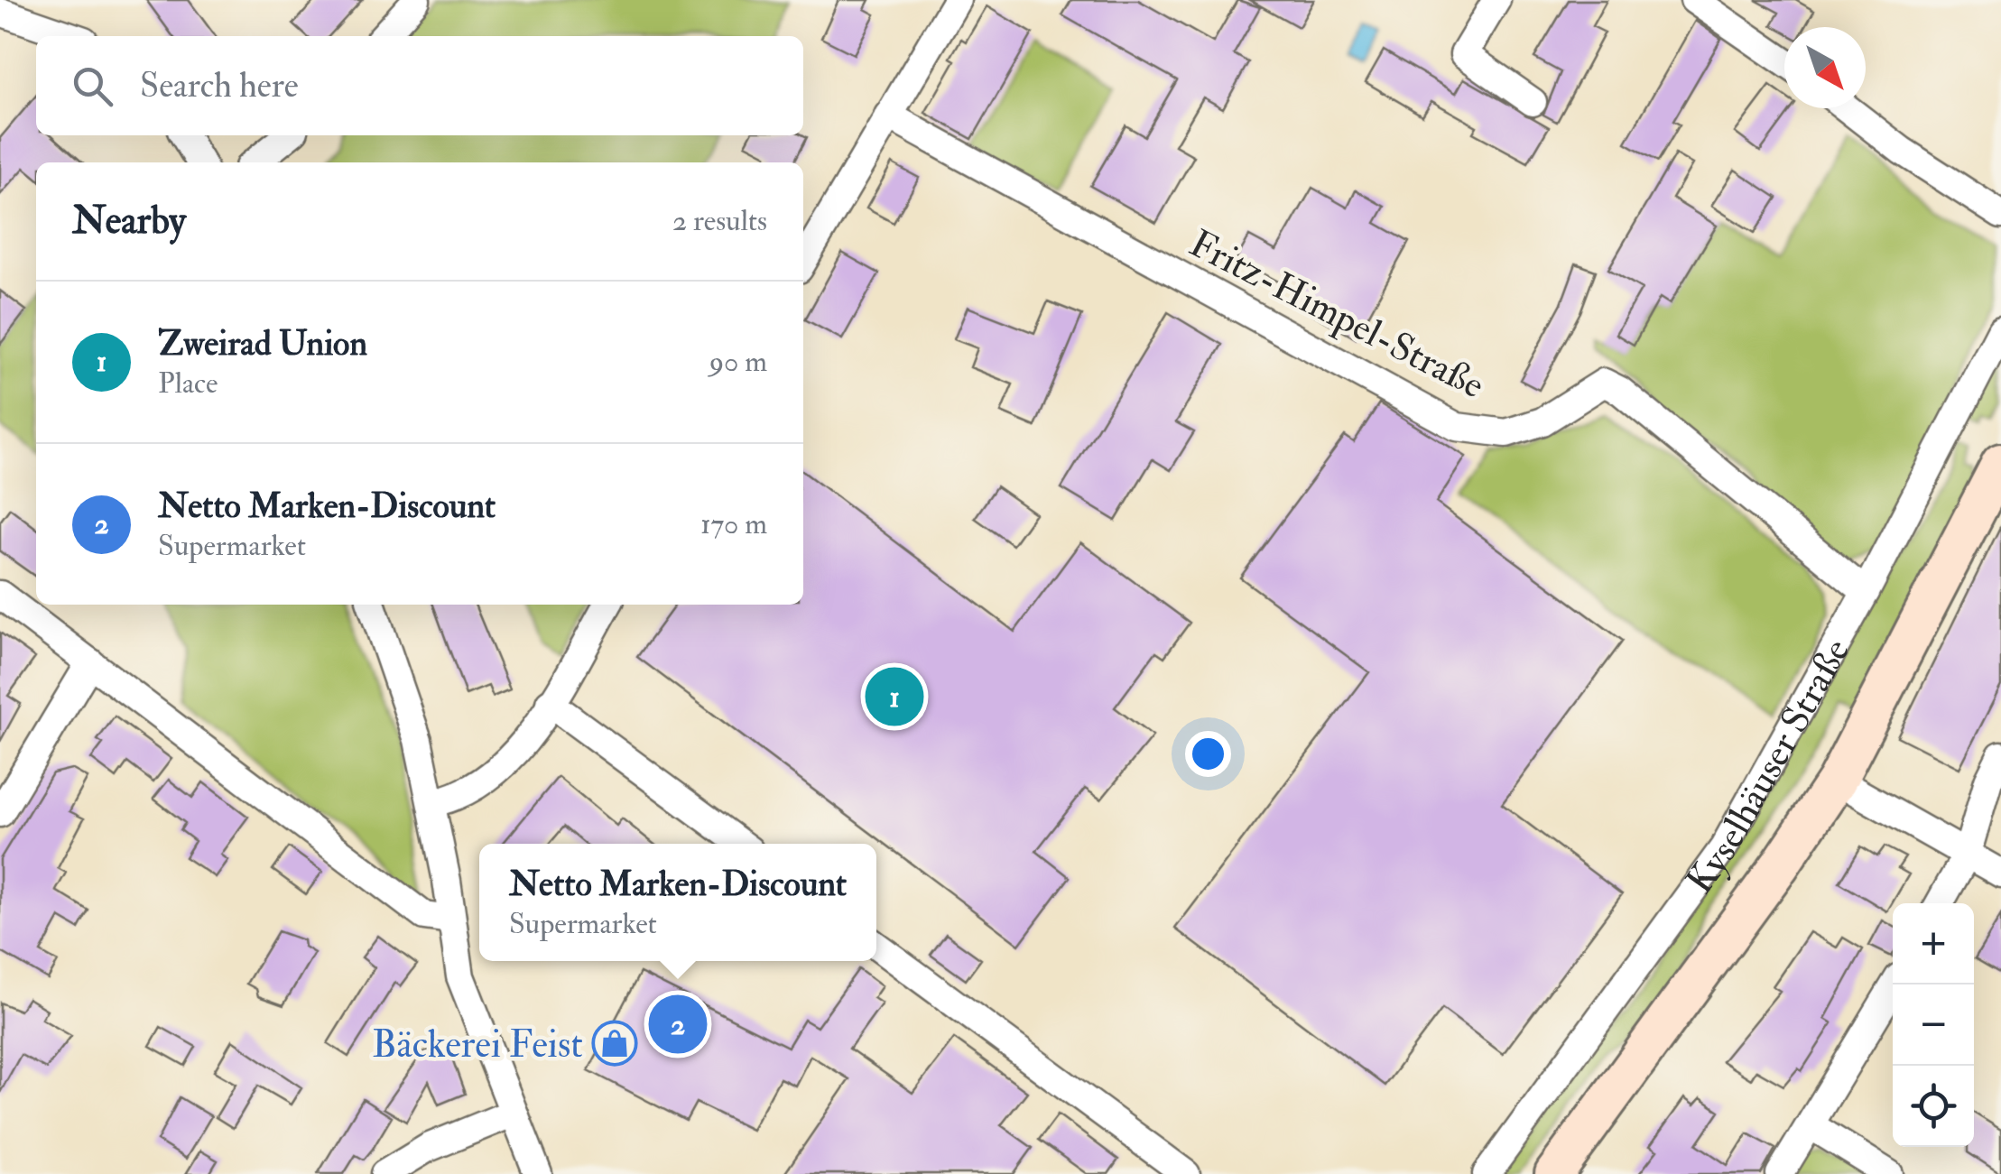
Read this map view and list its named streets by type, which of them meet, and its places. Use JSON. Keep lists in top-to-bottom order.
{
  "streets": {
    "main road": ["Kyselhäuser Straße"],
    "street": ["Fritz-Himpel-Straße"]
  },
  "crossings": [
    ["Fritz-Himpel-Straße", "Kyselhäuser Straße"]
  ],
  "places": {
    "shop": ["Bäckerei Feist"]
  },
  "north": "bottom right",
  "page": {
    "search": "Search here",
    "heading": ["Nearby", "2 results"],
    "list": [
      {
        "mark": "1",
        "name": "Zweirad Union",
        "note": "Place",
        "value": "90 m"
      },
      {
        "mark": "2",
        "name": "Netto Marken-Discount",
        "note": "Supermarket",
        "value": "170 m"
      }
    ],
    "pins": ["1", "2"],
    "popup": ["Netto Marken-Discount", "Supermarket"],
    "map_buttons": ["+", "−"]
  }
}
